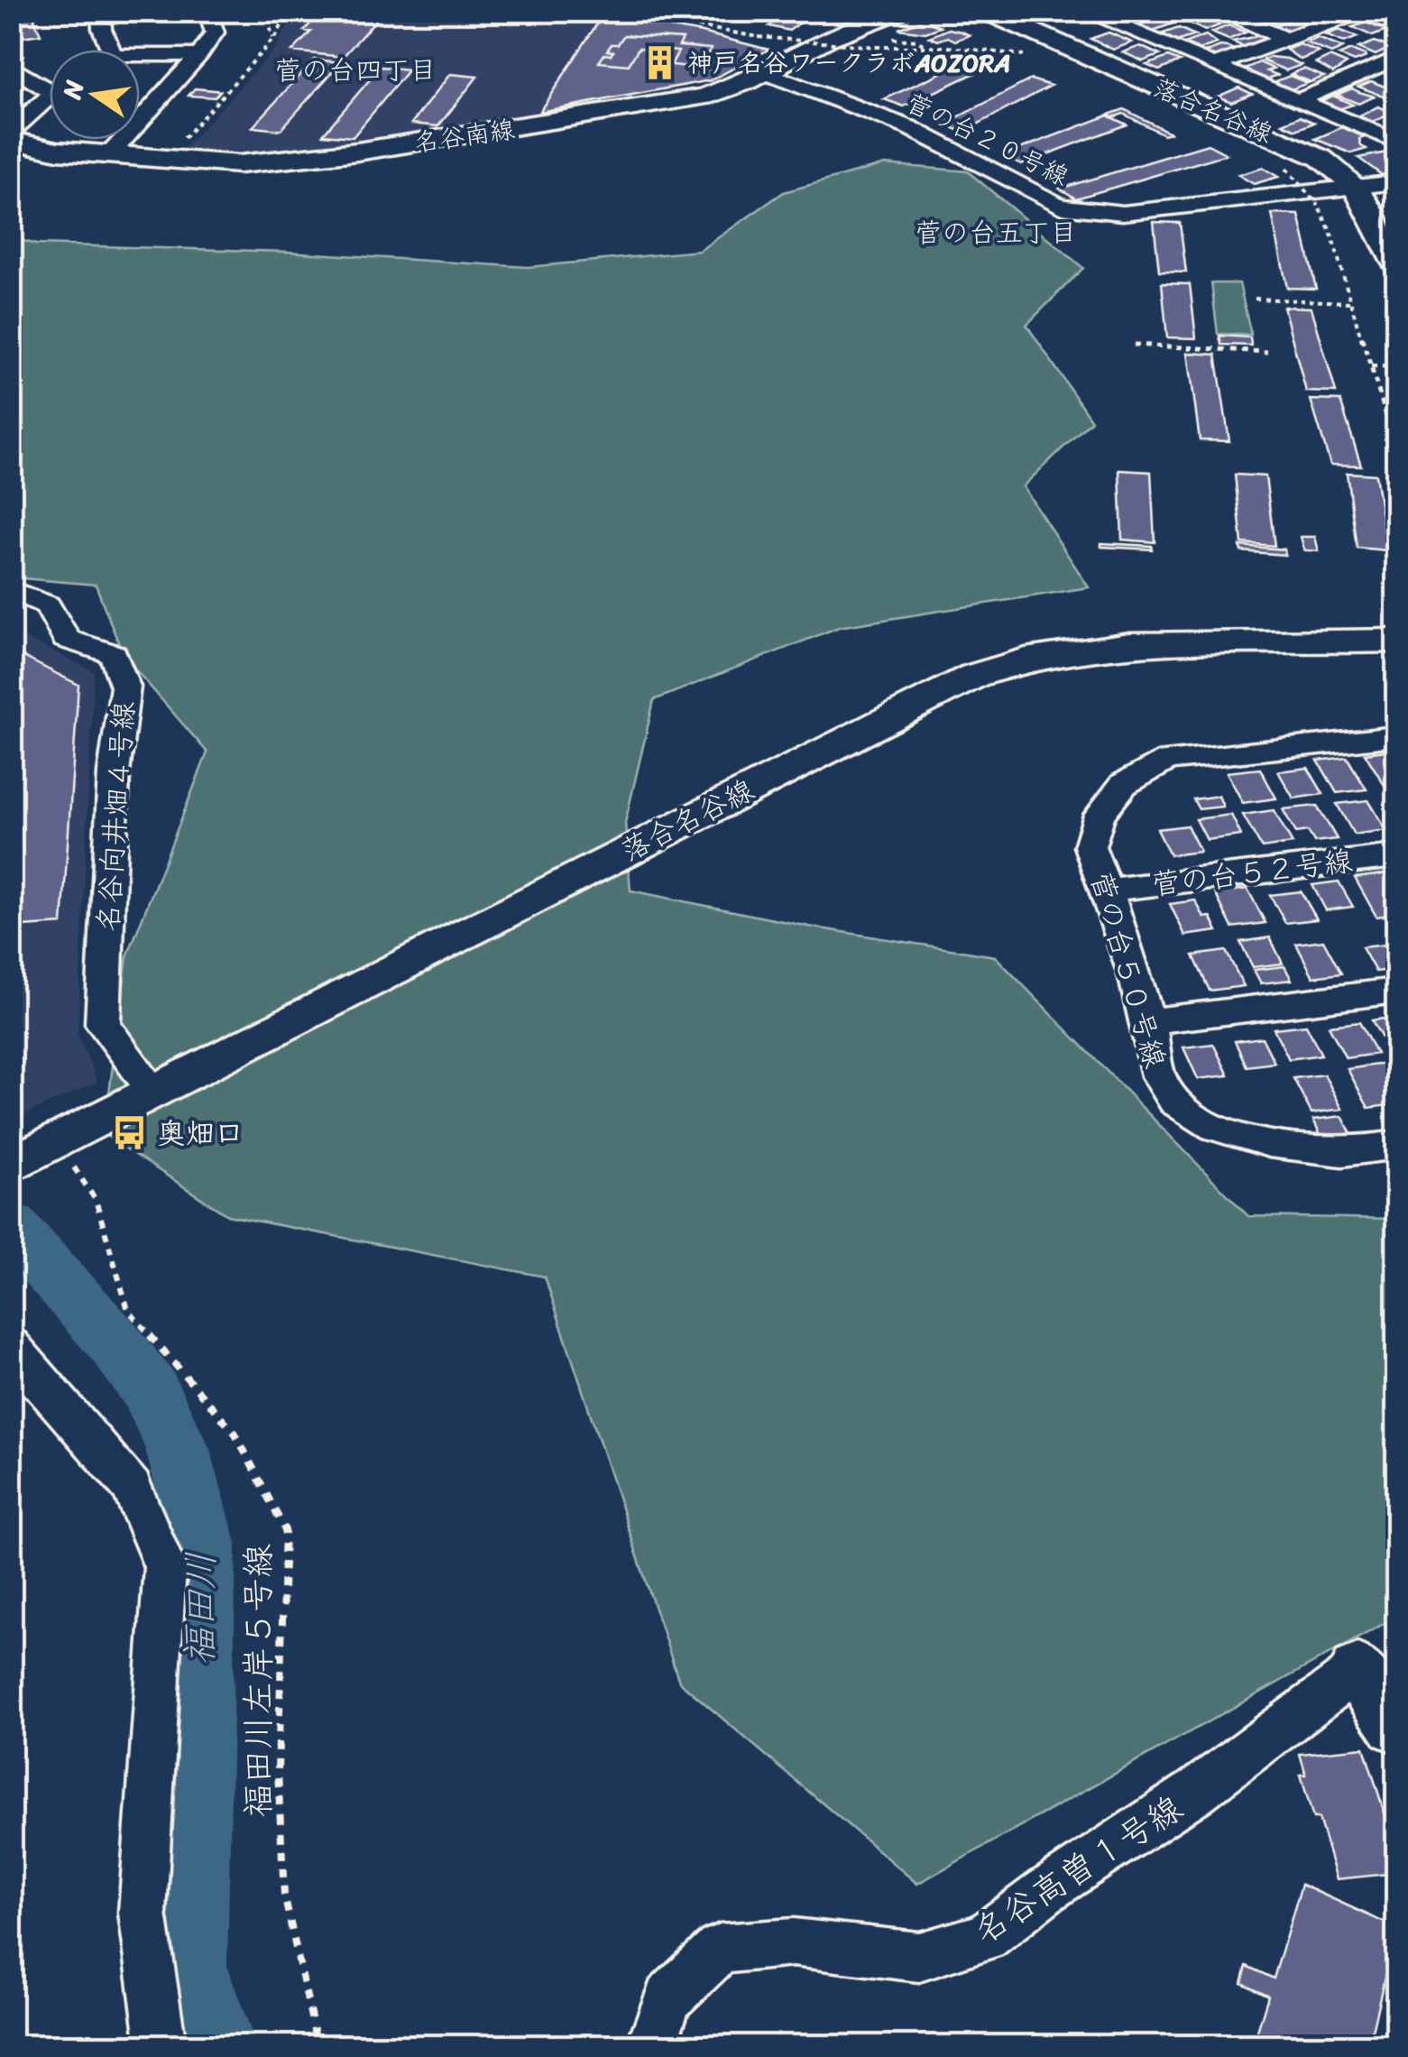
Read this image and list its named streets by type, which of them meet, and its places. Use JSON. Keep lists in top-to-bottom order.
{
  "streets": {
    "street": [
      "落合名谷線",
      "名谷南線",
      "菅の台２０号線",
      "名谷向井畑４号線",
      "菅の台５２号線",
      "菅の台５０号線",
      "名谷高曽１号線"
    ],
    "path": ["福田川左岸５号線"]
  },
  "crossings": [
    ["落合名谷線", "菅の台２０号線"],
    ["落合名谷線", "名谷向井畑４号線"],
    ["名谷南線", "菅の台２０号線"],
    ["菅の台５２号線", "菅の台５０号線"]
  ],
  "districts": ["菅の台四丁目", "菅の台五丁目"],
  "water": ["福田川"],
  "places": {
    "building": ["神戸名谷ワークラボAOZORA"],
    "bus stop": ["奥畑口"]
  },
  "north": "left"
}
